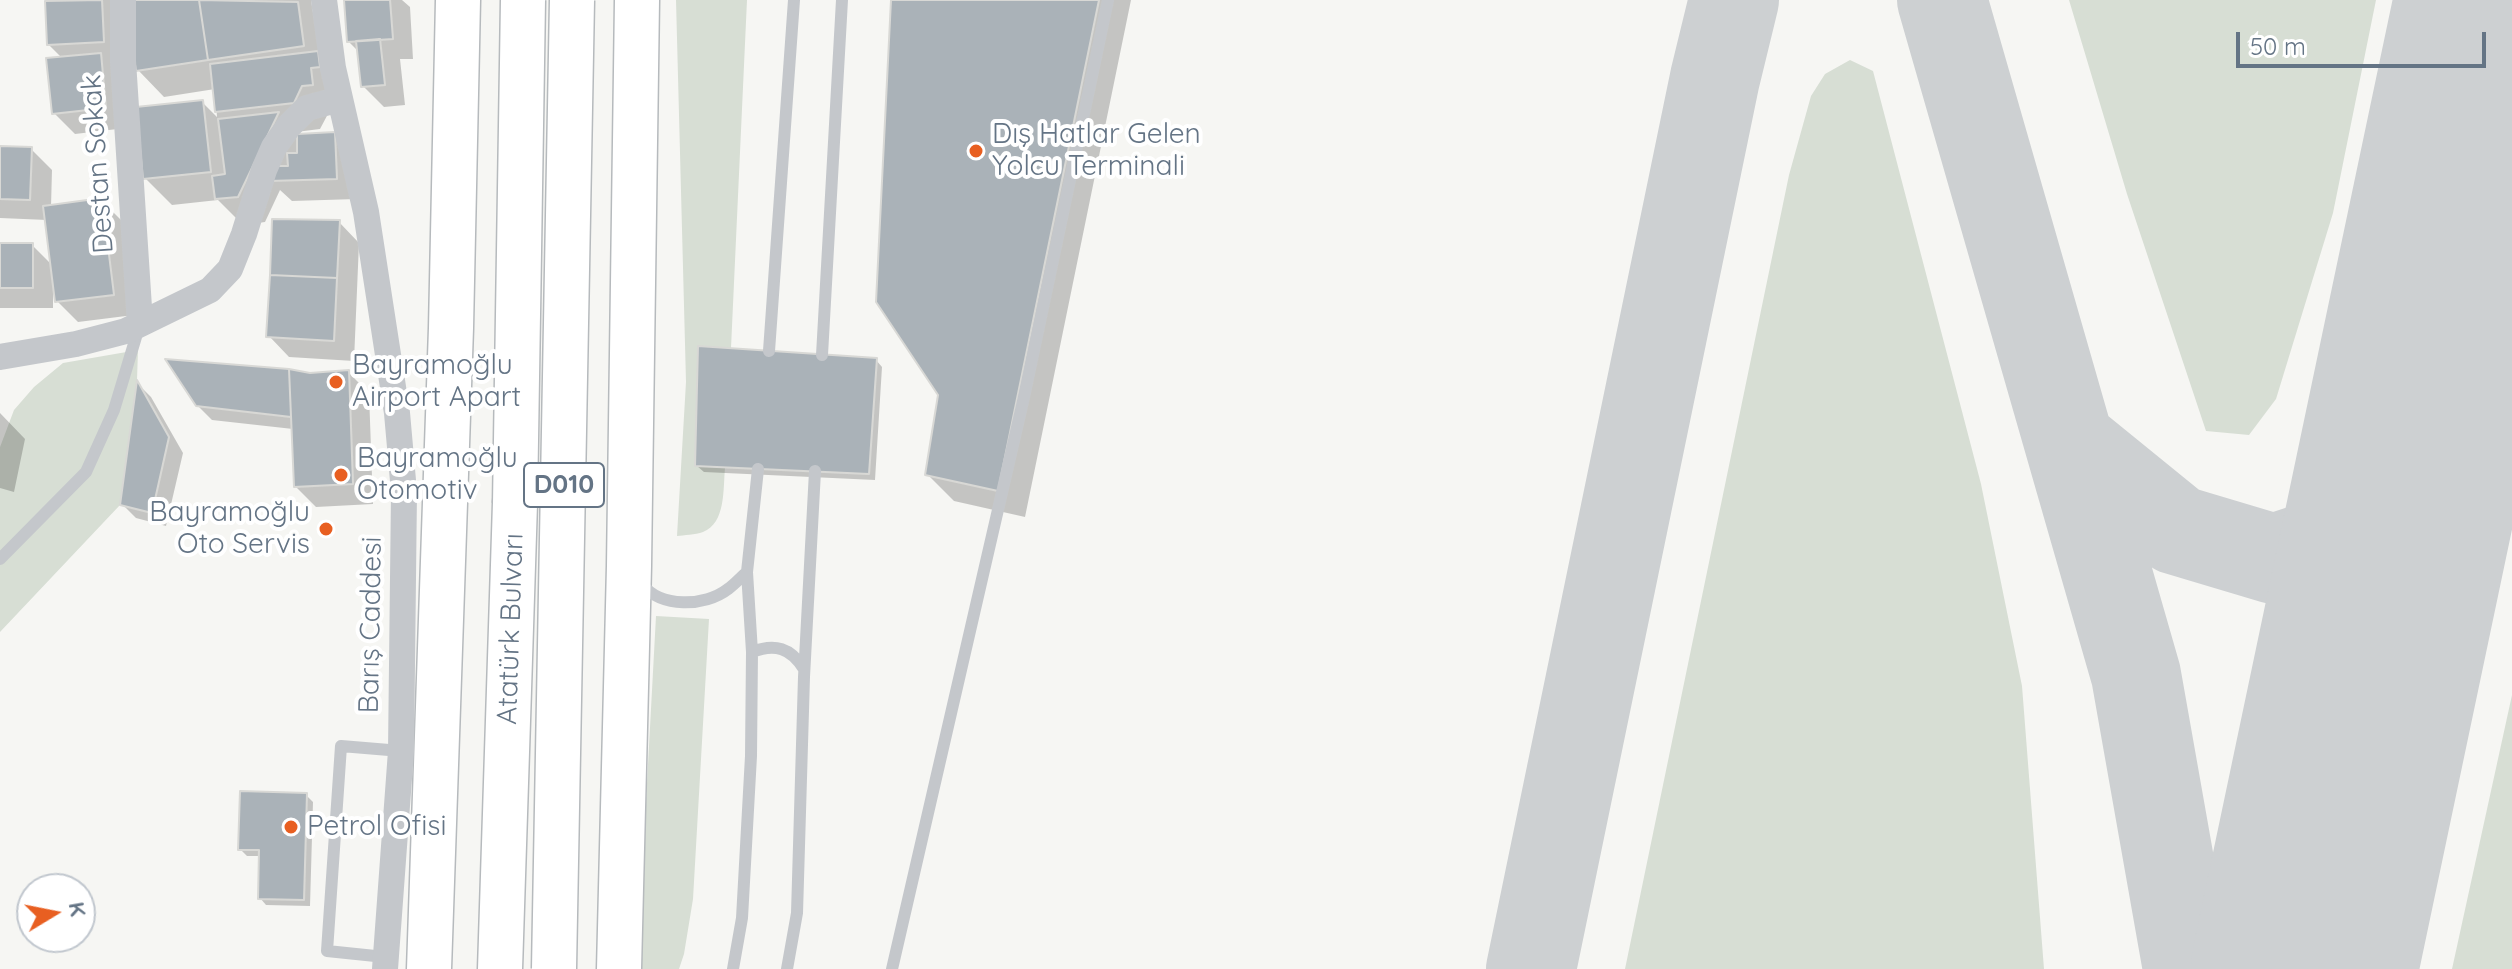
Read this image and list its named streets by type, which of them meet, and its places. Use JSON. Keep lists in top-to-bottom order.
{
  "streets": {
    "highway": ["D010", "Atatürk Bulvarı"],
    "street": ["Destan Sokak", "Barış Caddesi"]
  },
  "places": [
    "Dış Hatlar Gelen Yolcu Terminali",
    "Bayramoğlu Airport Apart",
    "Bayramoğlu Otomotiv",
    "Bayramoğlu Oto Servis",
    "Petrol Ofisi"
  ],
  "scale_bar": "50 m",
  "north": "right"
}
